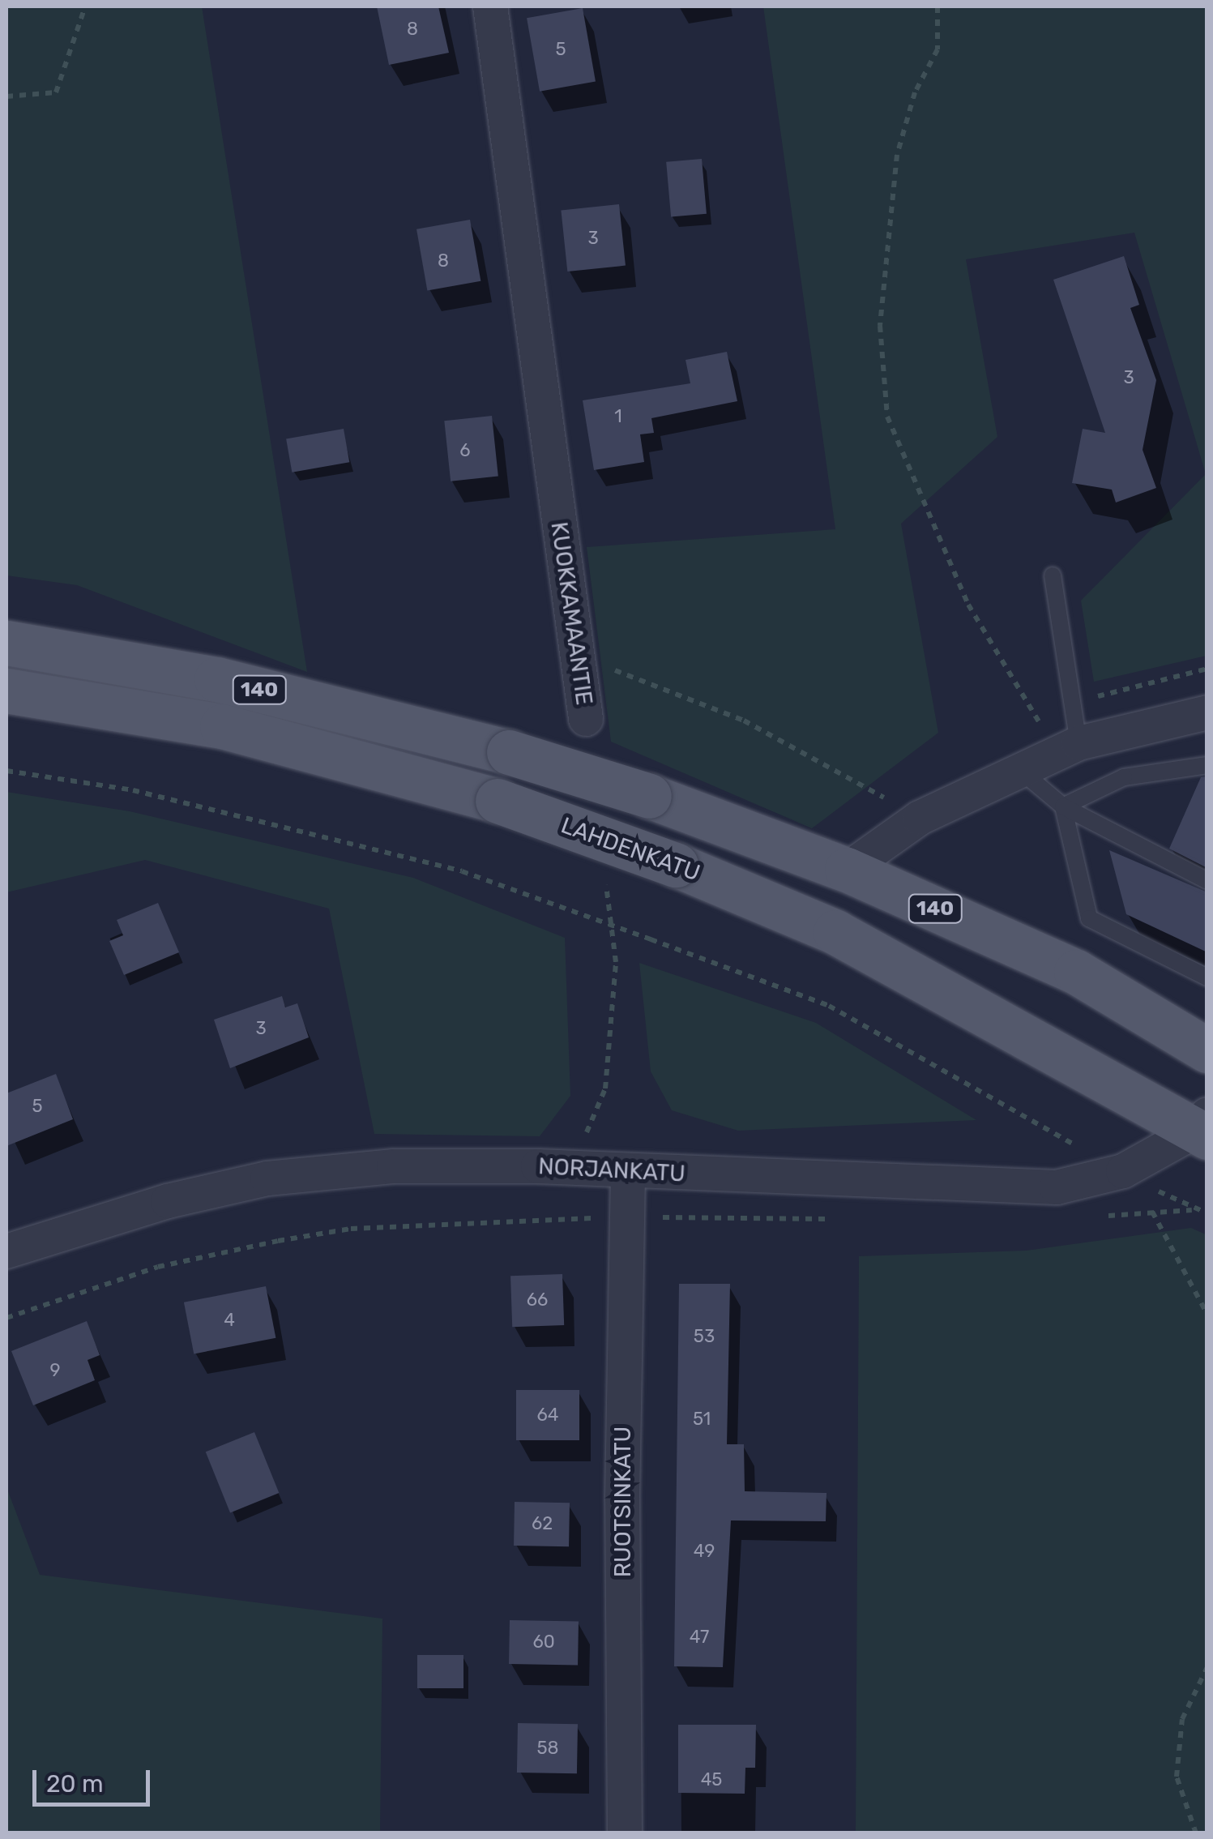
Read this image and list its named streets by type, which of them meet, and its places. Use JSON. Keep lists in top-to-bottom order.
{
  "streets": {
    "main road": ["140", "LAHDENKATU"],
    "street": ["KUOKKAMAANTIE", "NORJANKATU", "RUOTSINKATU"]
  },
  "crossings": [
    ["LAHDENKATU", "NORJANKATU"],
    ["NORJANKATU", "RUOTSINKATU"]
  ],
  "house_numbers": [
    "8",
    "5",
    "3",
    "8",
    "3",
    "1",
    "6",
    "3",
    "5",
    "66",
    "4",
    "53",
    "9",
    "64",
    "51",
    "62",
    "49",
    "47",
    "60",
    "58",
    "45"
  ],
  "scale_bar": "20 m"
}
